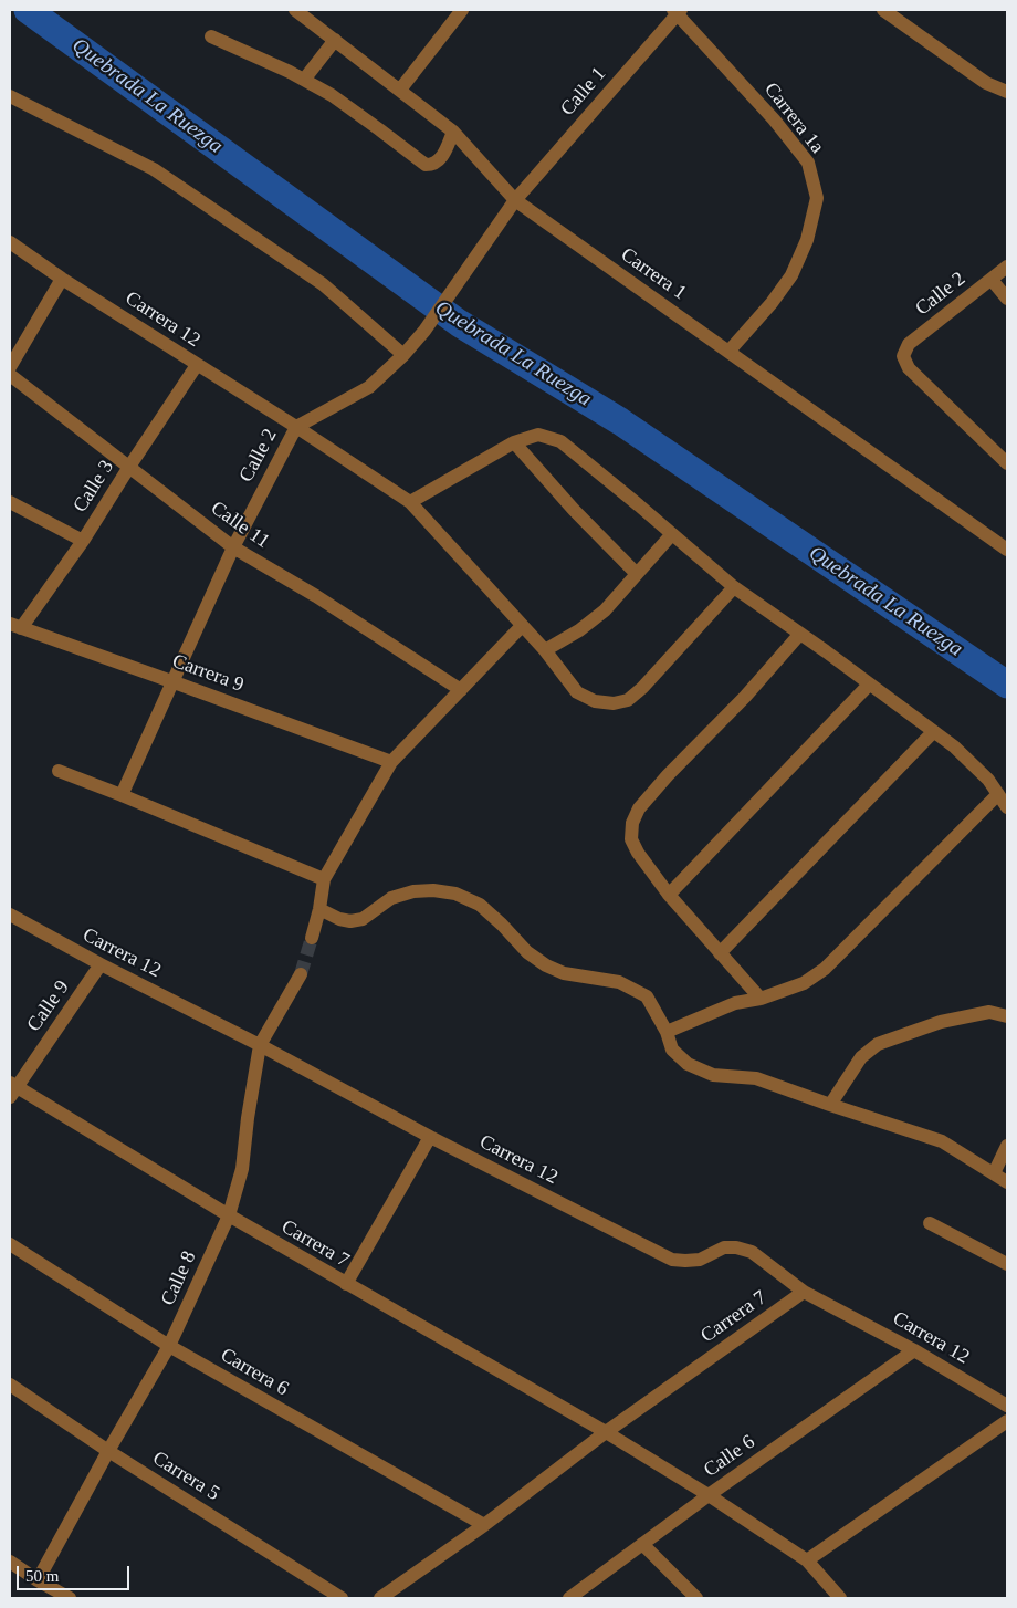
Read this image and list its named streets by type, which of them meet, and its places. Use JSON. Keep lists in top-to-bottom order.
{
  "streets": {
    "street": [
      "Calle 1",
      "Carrera 1a",
      "Carrera 1",
      "Calle 2",
      "Carrera 12",
      "Calle 3",
      "Calle 11",
      "Carrera 9",
      "Calle 9",
      "Carrera 7",
      "Calle 8",
      "Carrera 6",
      "Calle 6",
      "Carrera 5"
    ]
  },
  "crossings": [
    ["Calle 1", "Carrera 1a"],
    ["Calle 1", "Carrera 1"],
    ["Calle 1", "Calle 2"],
    ["Carrera 1a", "Carrera 1"],
    ["Carrera 1", "Calle 2"],
    ["Calle 2", "Carrera 12"],
    ["Calle 2", "Calle 11"],
    ["Calle 2", "Carrera 9"],
    ["Carrera 12", "Calle 3"],
    ["Carrera 12", "Calle 9"],
    ["Carrera 12", "Carrera 7"],
    ["Carrera 12", "Calle 8"],
    ["Carrera 12", "Calle 6"],
    ["Calle 3", "Calle 11"],
    ["Calle 3", "Carrera 9"],
    ["Calle 9", "Carrera 7"],
    ["Carrera 7", "Calle 8"],
    ["Carrera 7", "Carrera 6"],
    ["Carrera 7", "Calle 6"],
    ["Calle 8", "Carrera 6"],
    ["Calle 8", "Carrera 5"]
  ],
  "water": ["Quebrada La Ruezga"],
  "scale_bar": "50 m"
}
